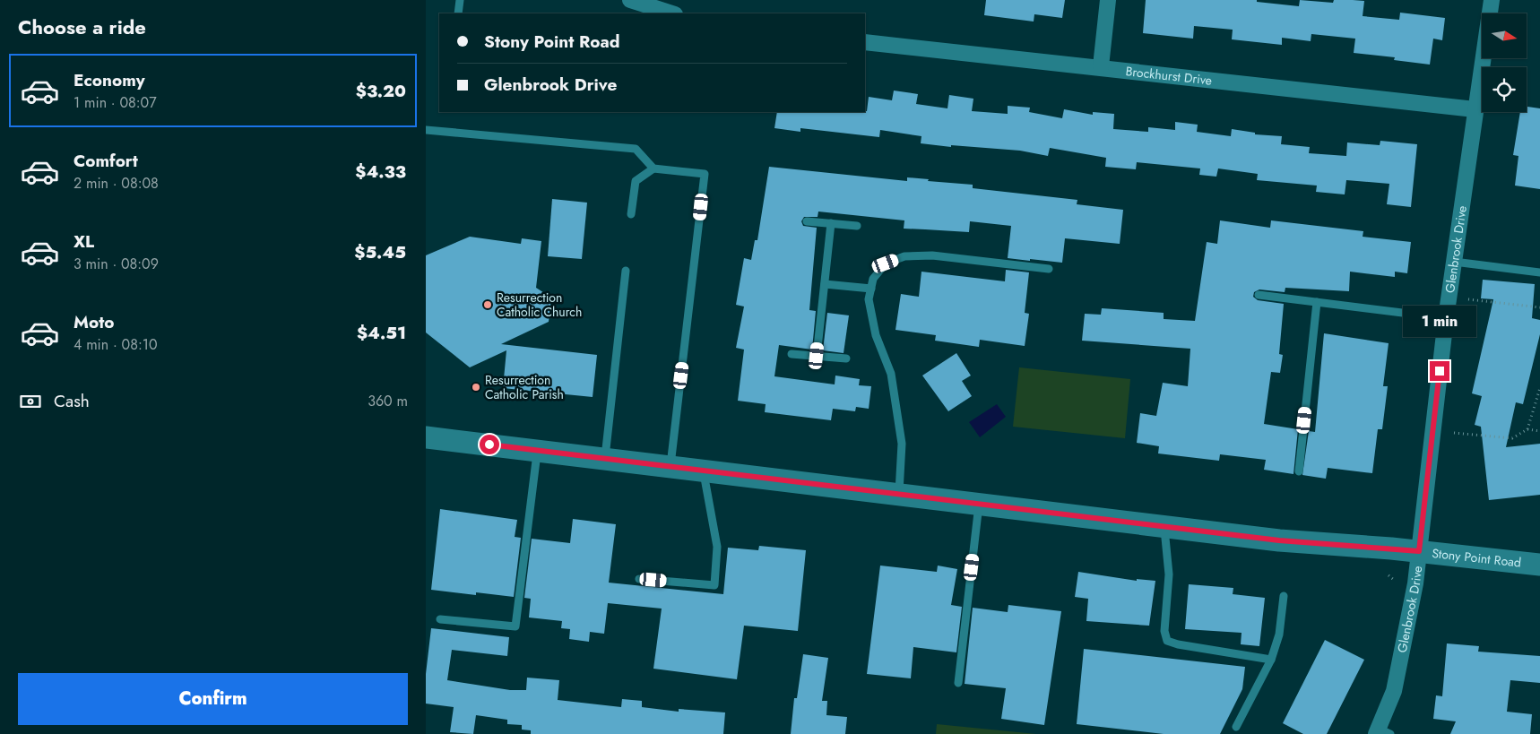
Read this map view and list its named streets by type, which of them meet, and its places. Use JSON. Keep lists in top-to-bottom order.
{
  "streets": {
    "main road": ["Stony Point Road"],
    "street": ["Brockhurst Drive", "Glenbrook Drive"]
  },
  "crossings": [
    ["Brockhurst Drive", "Glenbrook Drive"],
    ["Glenbrook Drive", "Stony Point Road"]
  ],
  "places": ["Resurrection Catholic Church", "Resurrection Catholic Parish"],
  "north": "right",
  "page": {
    "heading": "Choose a ride",
    "banner": ["Stony Point Road", "Glenbrook Drive"],
    "list": [
      {
        "name": "Economy",
        "note": "1 min · 08:07",
        "value": "$3.20"
      },
      {
        "name": "Comfort",
        "note": "2 min · 08:08",
        "value": "$4.33"
      },
      {
        "name": "XL",
        "note": "3 min · 08:09",
        "value": "$5.45"
      },
      {
        "name": "Moto",
        "note": "4 min · 08:10",
        "value": "$4.51"
      }
    ],
    "bubble": "1 min",
    "pay": ["Cash", "360 m"],
    "buttons": "Confirm"
  }
}
